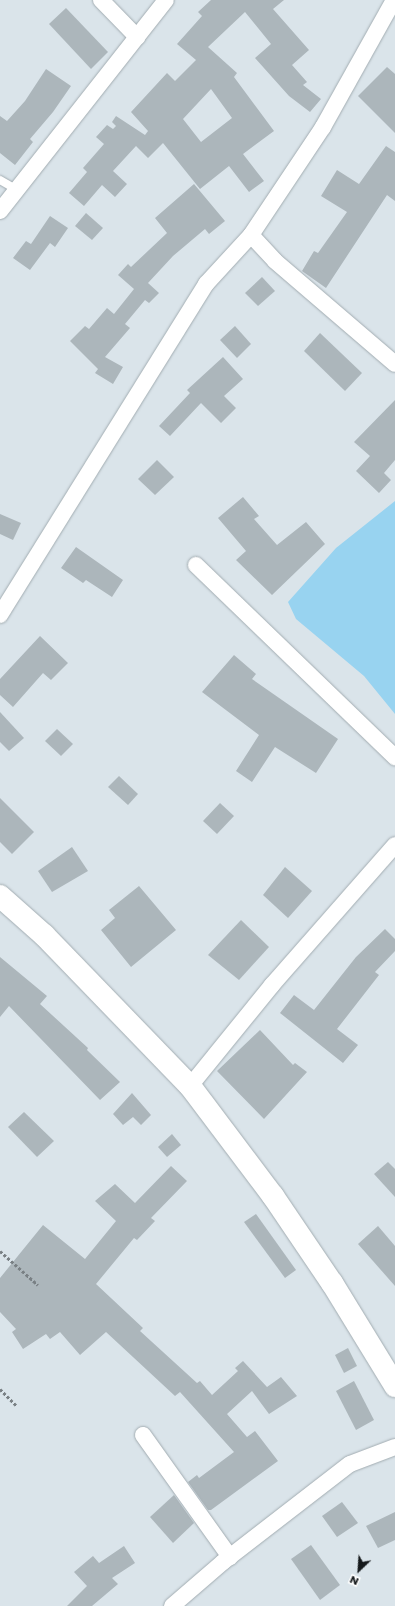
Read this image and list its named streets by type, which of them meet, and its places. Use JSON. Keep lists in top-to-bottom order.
{
  "north": "bottom left"
}
